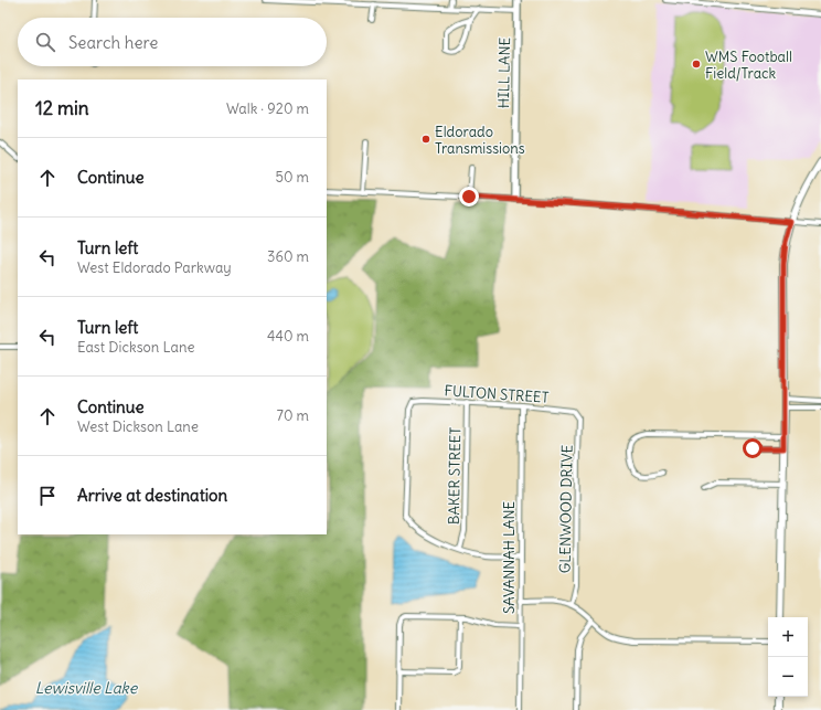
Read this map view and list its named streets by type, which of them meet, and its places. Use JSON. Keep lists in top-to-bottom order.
{
  "streets": {
    "street": [
      "HILL LANE",
      "FULTON STREET",
      "BAKER STREET",
      "GLENWOOD DRIVE",
      "SAVANNAH LANE"
    ]
  },
  "crossings": [
    ["FULTON STREET", "BAKER STREET"],
    ["FULTON STREET", "GLENWOOD DRIVE"],
    ["FULTON STREET", "SAVANNAH LANE"]
  ],
  "water": ["Lewisville Lake"],
  "places": ["WMS Football Field/Track", "Eldorado Transmissions"],
  "page": {
    "search": "Search here",
    "heading": ["12 min", "Walk · 920 m"],
    "list": [
      ["Continue", "50 m"],
      ["Turn left", "West Eldorado Parkway", "360 m"],
      ["Turn left", "East Dickson Lane", "440 m"],
      ["Continue", "West Dickson Lane", "70 m"],
      "Arrive at destination"
    ],
    "map_buttons": ["+", "−"]
  }
}
